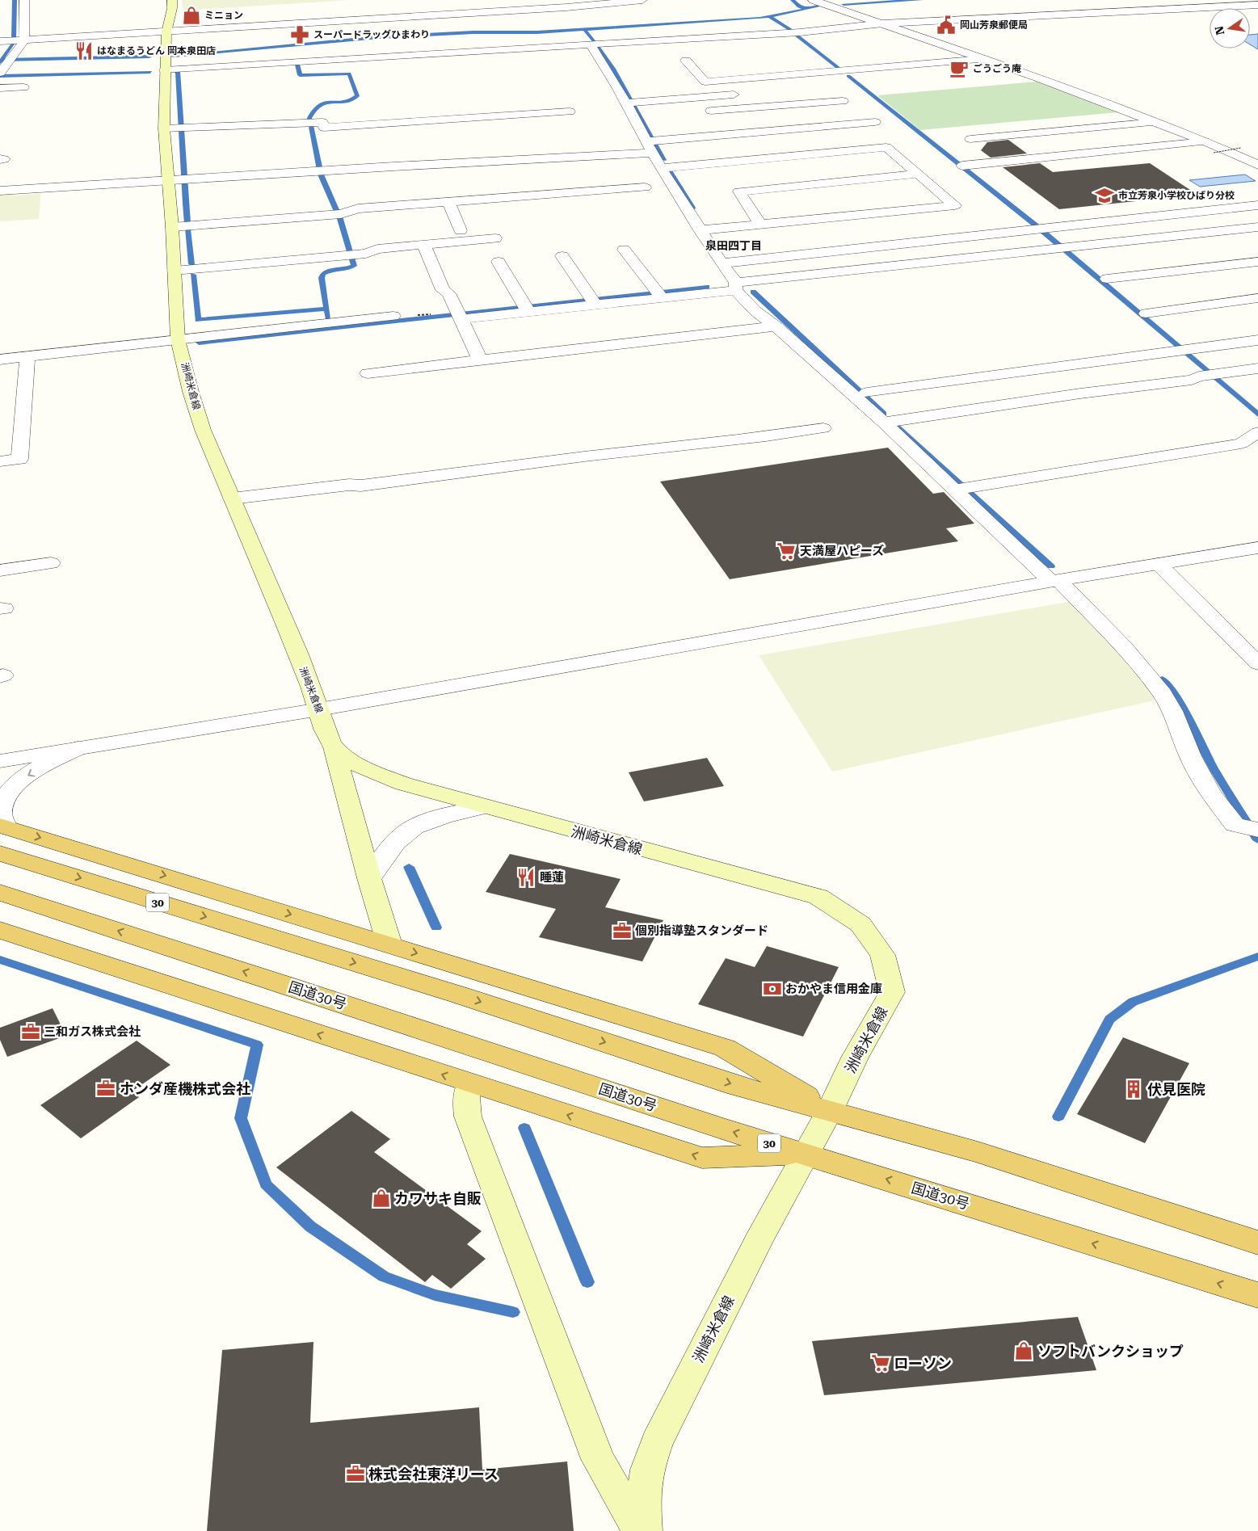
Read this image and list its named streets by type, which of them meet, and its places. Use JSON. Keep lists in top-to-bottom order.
{
  "streets": {
    "highway": ["30", "国道30号"],
    "main road": ["洲崎米倉線"]
  },
  "crossings": [
    ["洲崎米倉線", "30"],
    ["洲崎米倉線", "国道30号"]
  ],
  "districts": ["泉田四丁目"],
  "places": {
    "shop": ["ミニョン", "カワサキ自販", "ソフトバンクショップ"],
    "public building": ["岡山芳泉郵便局"],
    "pharmacy": ["スーパードラッグひまわり"],
    "restaurant": ["はなまるうどん 岡本泉田店", "睡蓮"],
    "cafe": ["ごうごう庵"],
    "school or university": ["市立芳泉小学校ひばり分校"],
    "supermarket": ["天満屋ハピーズ", "ローソン"],
    "office": [
      "個別指導塾スタンダード",
      "三和ガス株式会社",
      "ホンダ産機株式会社",
      "株式会社東洋リース"
    ],
    "bank": ["おかやま信用金庫"],
    "building": ["伏見医院"]
  },
  "north": "left"
}
